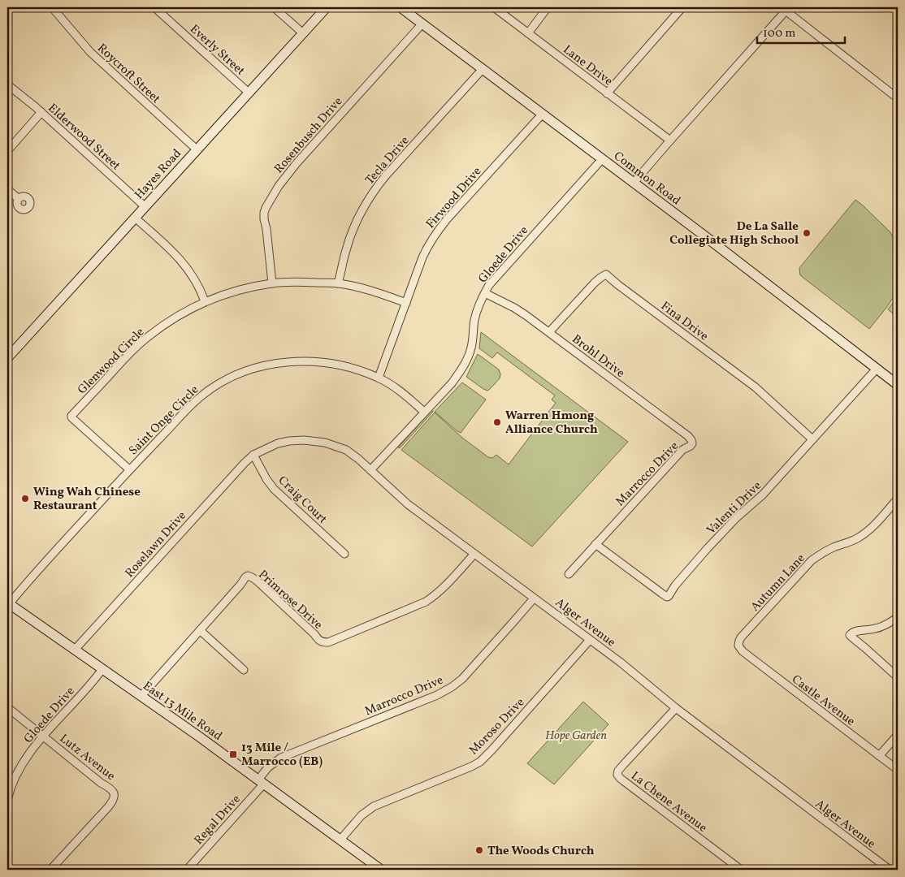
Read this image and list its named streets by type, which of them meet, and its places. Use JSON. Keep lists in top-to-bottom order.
{
  "streets": {
    "street": [
      "Everly Street",
      "Lane Drive",
      "Roycroft Street",
      "Rosenbusch Drive",
      "Elderwood Street",
      "Tecla Drive",
      "Hayes Road",
      "Common Road",
      "Firwood Drive",
      "Gloede Drive",
      "Fina Drive",
      "Brohl Drive",
      "Glenwood Circle",
      "Saint Onge Circle",
      "Marrocco Drive",
      "Craig Court",
      "Valenti Drive",
      "Roselawn Drive",
      "Autumn Lane",
      "Primrose Drive",
      "Alger Avenue",
      "Castle Avenue",
      "East 13 Mile Road",
      "Moroso Drive",
      "Lutz Avenue",
      "La Chene Avenue",
      "Regal Drive"
    ]
  },
  "crossings": [
    ["Everly Street", "Hayes Road"],
    ["Roycroft Street", "Hayes Road"],
    ["Rosenbusch Drive", "Common Road"],
    ["Rosenbusch Drive", "Glenwood Circle"],
    ["Elderwood Street", "Hayes Road"],
    ["Tecla Drive", "Common Road"],
    ["Tecla Drive", "Glenwood Circle"],
    ["Common Road", "Firwood Drive"],
    ["Common Road", "Gloede Drive"],
    ["Common Road", "Valenti Drive"],
    ["Firwood Drive", "Glenwood Circle"],
    ["Firwood Drive", "Saint Onge Circle"],
    ["Gloede Drive", "Brohl Drive"],
    ["Gloede Drive", "Saint Onge Circle"],
    ["Gloede Drive", "Alger Avenue"],
    ["Gloede Drive", "East 13 Mile Road"],
    ["Gloede Drive", "Lutz Avenue"],
    ["Fina Drive", "Brohl Drive"],
    ["Fina Drive", "Valenti Drive"],
    ["Brohl Drive", "Marrocco Drive"],
    ["Glenwood Circle", "Saint Onge Circle"],
    ["Saint Onge Circle", "East 13 Mile Road"],
    ["Marrocco Drive", "Valenti Drive"],
    ["Marrocco Drive", "Alger Avenue"],
    ["Marrocco Drive", "East 13 Mile Road"],
    ["Marrocco Drive", "Regal Drive"],
    ["Craig Court", "Roselawn Drive"],
    ["Craig Court", "Alger Avenue"],
    ["Roselawn Drive", "Alger Avenue"],
    ["Roselawn Drive", "East 13 Mile Road"],
    ["Autumn Lane", "Castle Avenue"],
    ["Primrose Drive", "Alger Avenue"],
    ["Primrose Drive", "East 13 Mile Road"],
    ["Alger Avenue", "Moroso Drive"],
    ["Alger Avenue", "La Chene Avenue"],
    ["East 13 Mile Road", "Moroso Drive"],
    ["East 13 Mile Road", "Regal Drive"]
  ],
  "parks": ["Hope Garden"],
  "places": {
    "other": [
      "De La Salle Collegiate High School",
      "Warren Hmong Alliance Church",
      "Wing Wah Chinese Restaurant",
      "The Woods Church"
    ],
    "transit": ["13 Mile / Marrocco (EB)"]
  },
  "scale_bar": "100 m"
}
